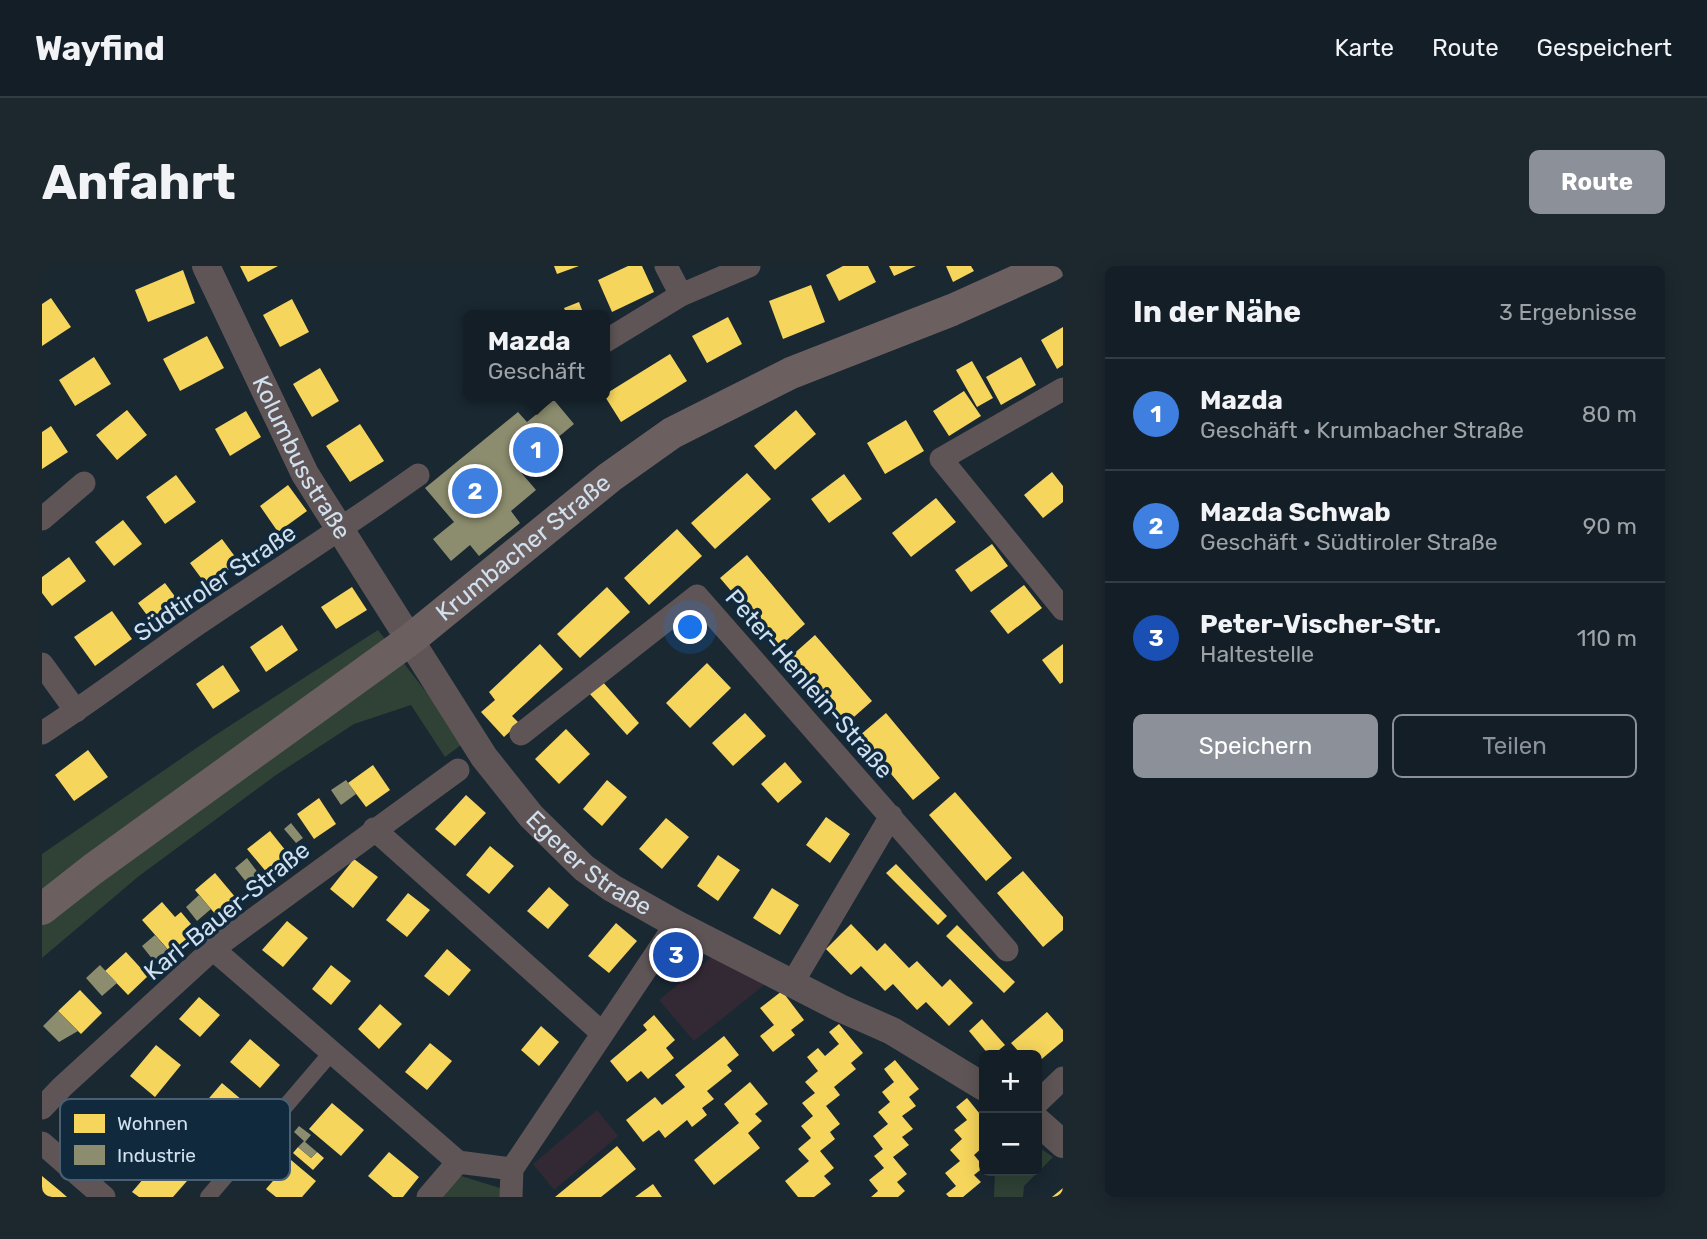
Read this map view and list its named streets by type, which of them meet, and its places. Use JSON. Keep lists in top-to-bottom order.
{
  "streets": {
    "main road": ["Krumbacher Straße"],
    "street": [
      "Kolumbusstraße",
      "Südtiroler Straße",
      "Peter-Henlein-Straße",
      "Egerer Straße",
      "Karl-Bauer-Straße"
    ]
  },
  "crossings": [
    ["Kolumbusstraße", "Krumbacher Straße"],
    ["Kolumbusstraße", "Südtiroler Straße"],
    ["Kolumbusstraße", "Egerer Straße"],
    ["Krumbacher Straße", "Egerer Straße"],
    ["Peter-Henlein-Straße", "Egerer Straße"]
  ],
  "legend": ["Wohnen", "Industrie"],
  "page": {
    "header": "Wayfind",
    "nav": ["Karte", "Route", "Gespeichert"],
    "buttons": [
      "Route",
      ["Speichern", "Teilen"]
    ],
    "title": "Anfahrt",
    "heading": ["In der Nähe", "3 Ergebnisse"],
    "popup": ["Mazda", "Geschäft"],
    "list": [
      {
        "mark": "1",
        "name": "Mazda",
        "note": "Geschäft · Krumbacher Straße",
        "value": "80 m"
      },
      {
        "mark": "2",
        "name": "Mazda Schwab",
        "note": "Geschäft · Südtiroler Straße",
        "value": "90 m"
      },
      {
        "mark": "3",
        "name": "Peter-Vischer-Str.",
        "note": "Haltestelle",
        "value": "110 m"
      }
    ],
    "pins": ["1", "2", "3"],
    "map_buttons": ["+", "−"]
  }
}
